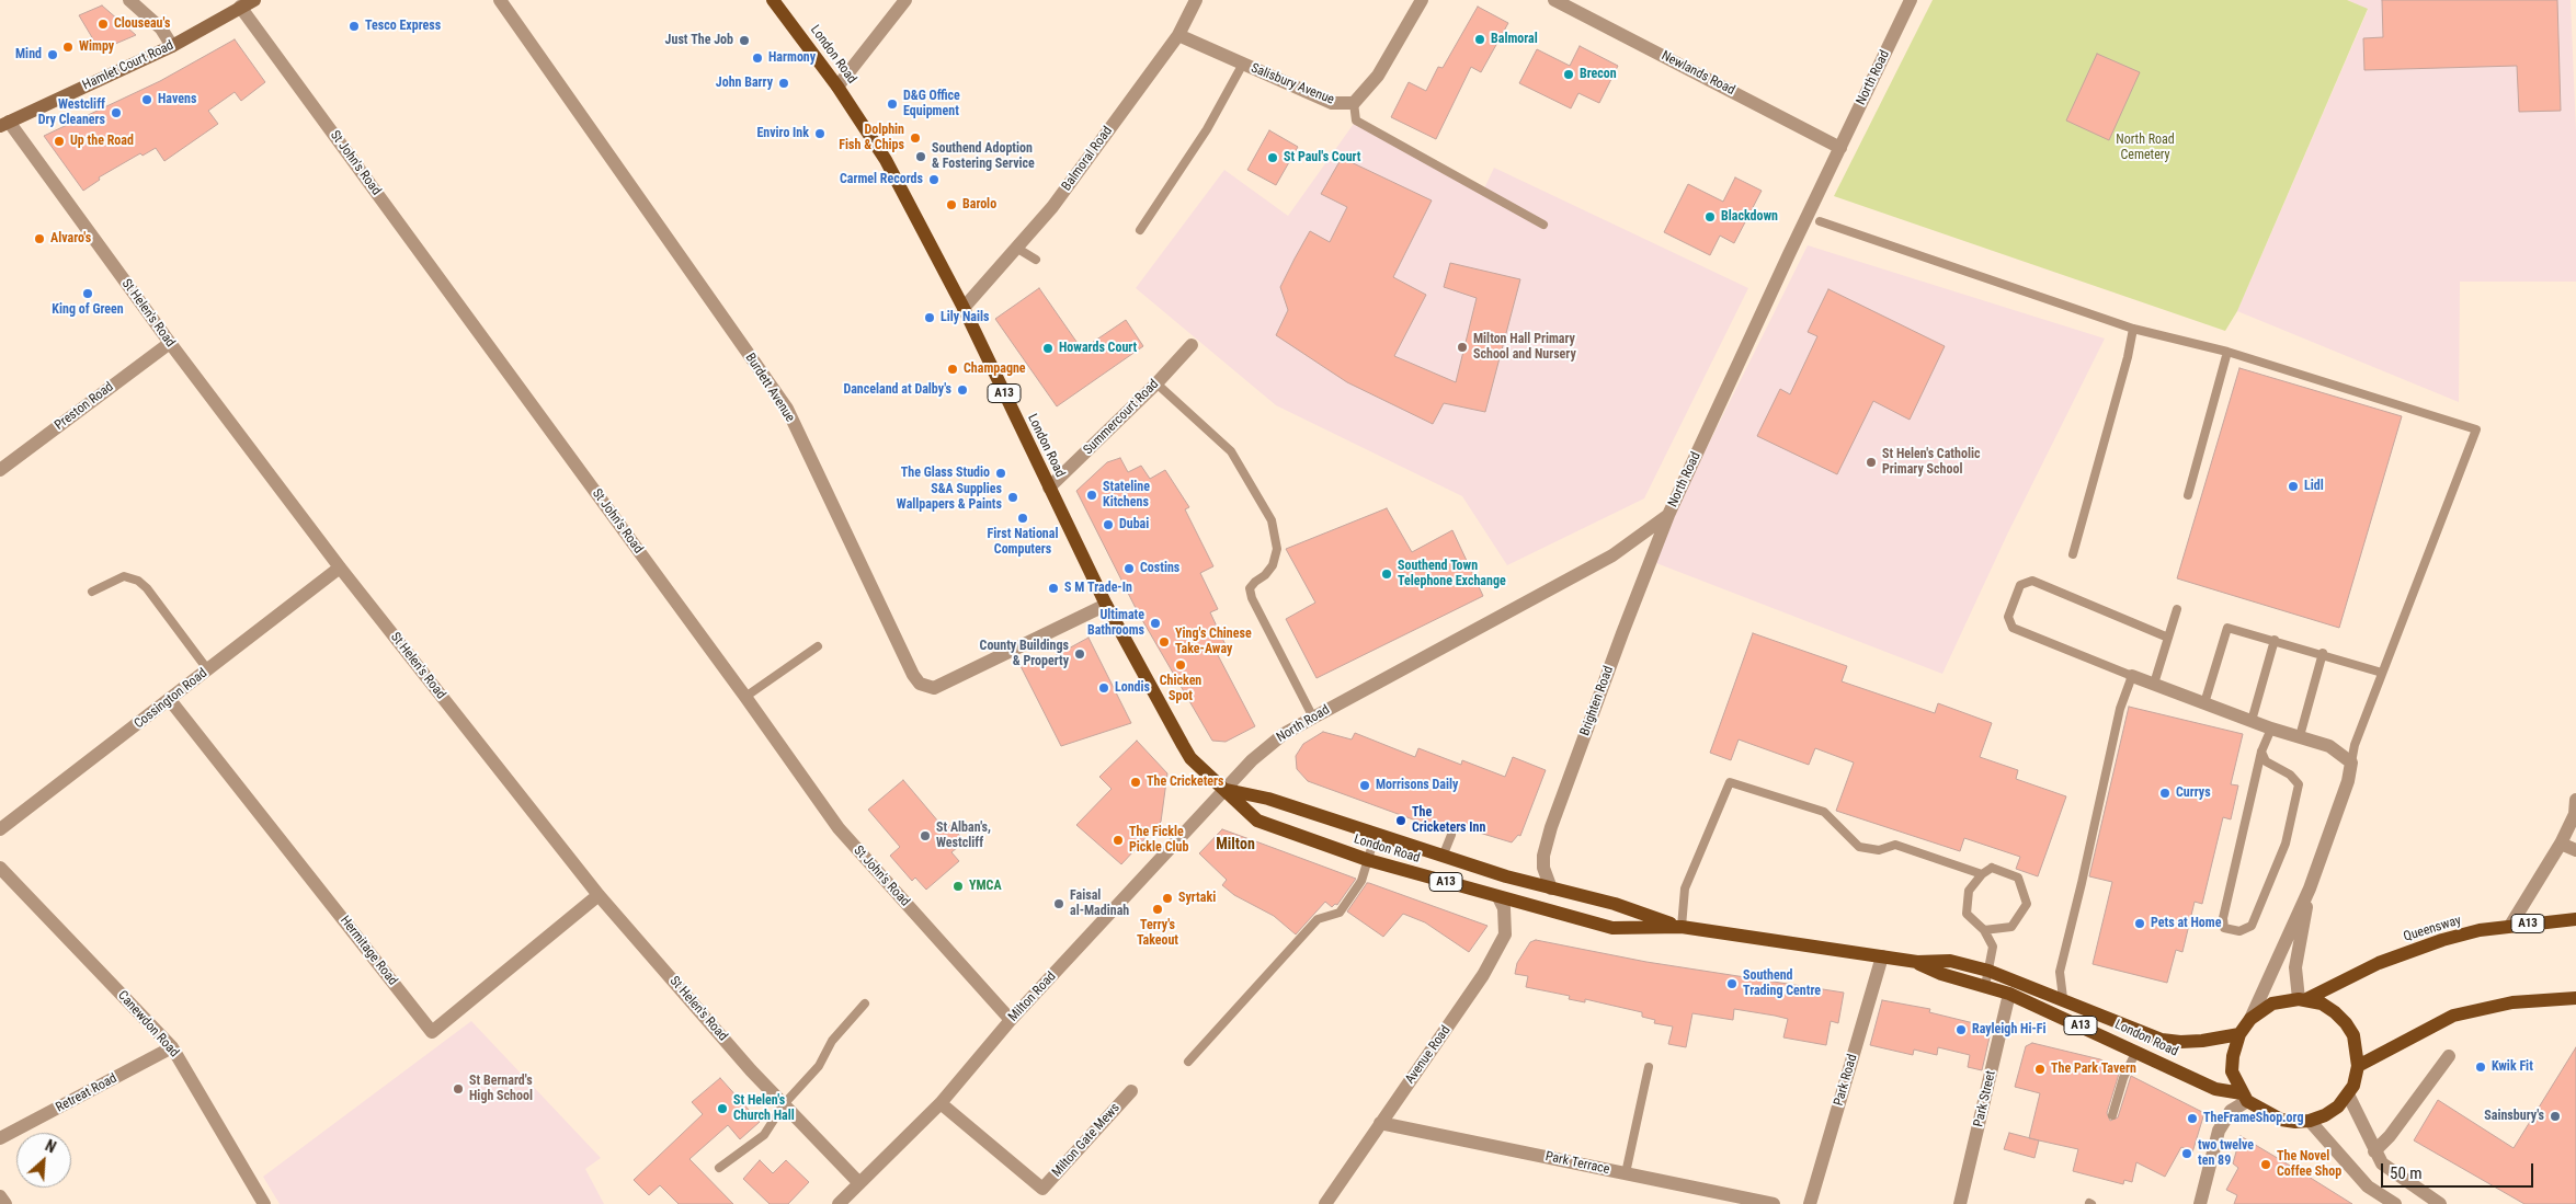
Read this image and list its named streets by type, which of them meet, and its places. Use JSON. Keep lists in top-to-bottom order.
{
  "streets": {
    "main road": ["London Road", "A13", "Queensway"],
    "street": [
      "Hamlet Court Road",
      "Newlands Road",
      "North Road",
      "Salisbury Avenue",
      "Balmoral Road",
      "St John's Road",
      "St Helen's Road",
      "Burdett Avenue",
      "Preston Road",
      "Summercourt Road",
      "Cossington Road",
      "Brighten Road",
      "Hermitage Road",
      "Milton Road",
      "Canewdon Road",
      "Avenue Road",
      "Park Road",
      "Retreat Road",
      "Park Street",
      "Milton Gate Mews",
      "Park Terrace"
    ]
  },
  "crossings": [
    ["London Road", "North Road"],
    ["London Road", "Balmoral Road"],
    ["London Road", "Burdett Avenue"],
    ["London Road", "Summercourt Road"],
    ["London Road", "Brighten Road"],
    ["London Road", "Queensway"],
    ["London Road", "Milton Road"],
    ["London Road", "Avenue Road"],
    ["London Road", "Park Road"],
    ["London Road", "Park Street"],
    ["Hamlet Court Road", "St John's Road"],
    ["Hamlet Court Road", "St Helen's Road"],
    ["Newlands Road", "North Road"],
    ["North Road", "Brighten Road"],
    ["North Road", "Milton Road"],
    ["Salisbury Avenue", "Balmoral Road"],
    ["St John's Road", "Milton Road"],
    ["St Helen's Road", "Preston Road"],
    ["St Helen's Road", "Cossington Road"],
    ["St Helen's Road", "Hermitage Road"],
    ["St Helen's Road", "Milton Road"],
    ["Cossington Road", "Hermitage Road"],
    ["Milton Road", "Milton Gate Mews"],
    ["Canewdon Road", "Retreat Road"],
    ["Avenue Road", "Park Terrace"]
  ],
  "districts": ["Milton"],
  "parks": ["North Road Cemetery"],
  "places": [
    "Clouseau's",
    "Tesco Express",
    "Balmoral",
    "Just The Job",
    "Wimpy",
    "Mind",
    "Harmony",
    "Brecon",
    "John Barry",
    "Havens",
    "D&G Office Equipment",
    "Westcliff Dry Cleaners",
    "Enviro Ink",
    "Dolphin Fish & Chips",
    "Up the Road",
    "Southend Adoption & Fostering Service",
    "St Paul's Court",
    "Carmel Records",
    "Barolo",
    "Blackdown",
    "Alvaro's",
    "King of Green",
    "Lily Nails",
    "Milton Hall Primary School and Nursery",
    "Howards Court",
    "Champagne",
    "Danceland at Dalby's",
    "St Helen's Catholic Primary School",
    "The Glass Studio",
    "Lidl",
    "Stateline Kitchens",
    "S&A Supplies Wallpapers & Paints",
    "First National Computers",
    "Dubai",
    "Costins",
    "Southend Town Telephone Exchange",
    "S M Trade-In",
    "Ultimate Bathrooms",
    "Ying's Chinese Take-Away",
    "County Buildings & Property",
    "Chicken Spot",
    "Londis",
    "The Cricketers",
    "Morrisons Daily",
    "Currys",
    "The Cricketers Inn",
    "St Alban's, Westcliff",
    "The Fickle Pickle Club",
    "YMCA",
    "Syrtaki",
    "Faisal al-Madinah",
    "Terry's Takeout",
    "Pets at Home",
    "Southend Trading Centre",
    "Rayleigh Hi-Fi",
    "Kwik Fit",
    "The Park Tavern",
    "St Bernard's High School",
    "St Helen's Church Hall",
    "Sainsbury's",
    "TheFrameShop.org",
    "two twelve ten 89",
    "The Novel Coffee Shop"
  ],
  "scale_bar": "50 m",
  "north": "top right"
}
